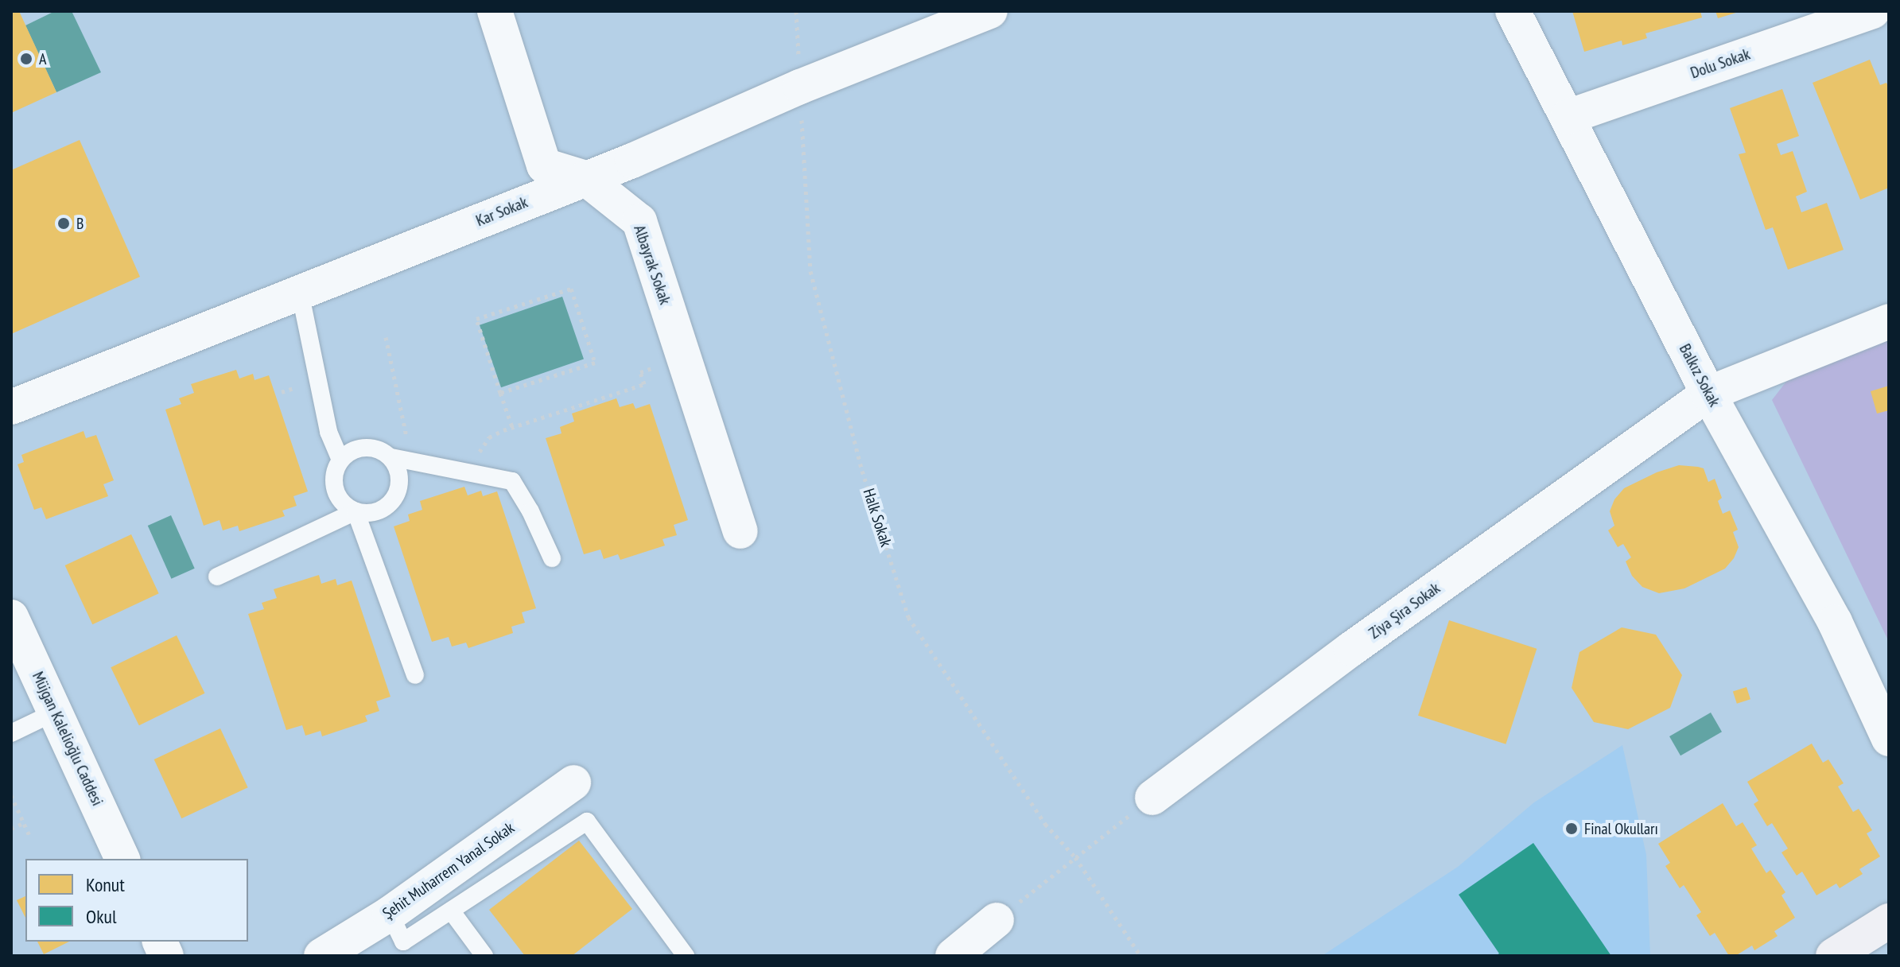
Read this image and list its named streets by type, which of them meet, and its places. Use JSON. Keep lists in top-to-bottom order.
{
  "streets": {
    "street": [
      "Dolu Sokak",
      "Kar Sokak",
      "Albayrak Sokak",
      "Balkız Sokak",
      "Ziya Şira Sokak",
      "Müjgan Kalelioğlu Caddesi",
      "Şehit Muharrem Yanal Sokak"
    ],
    "path": ["Halk Sokak"]
  },
  "crossings": [
    ["Dolu Sokak", "Balkız Sokak"],
    ["Kar Sokak", "Albayrak Sokak"],
    ["Kar Sokak", "Halk Sokak"],
    ["Balkız Sokak", "Ziya Şira Sokak"]
  ],
  "places": ["A", "B", "Final Okulları"],
  "legend": ["Konut", "Okul"]
}
